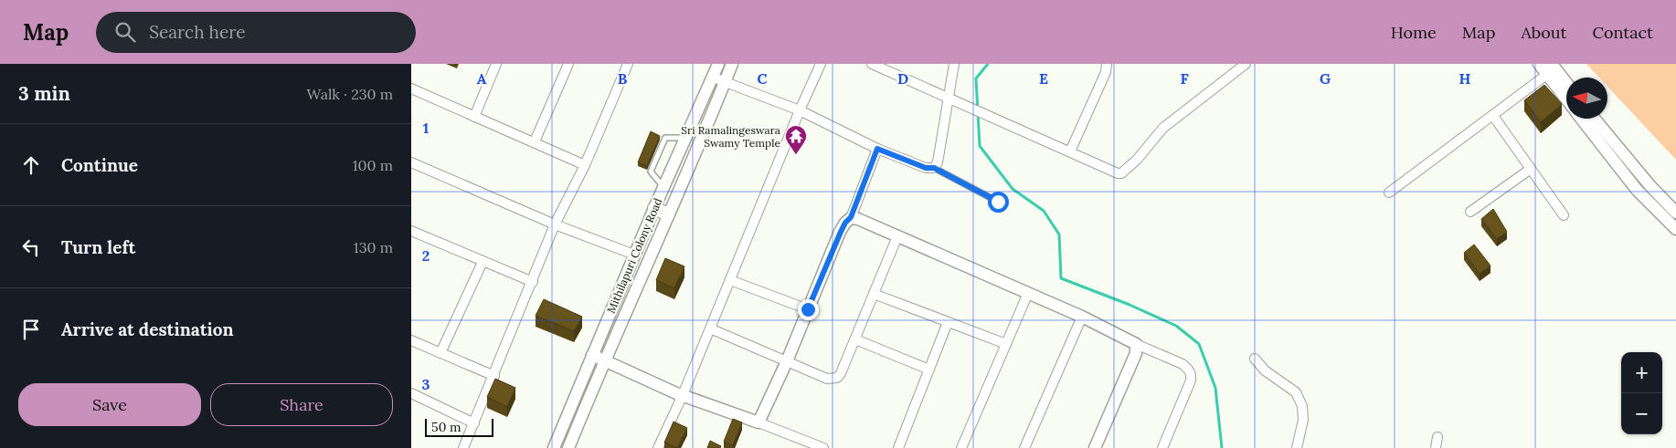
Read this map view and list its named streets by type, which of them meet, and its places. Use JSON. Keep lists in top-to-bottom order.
{
  "streets": {
    "street": ["Mithilapuri Colony Road"]
  },
  "places": {
    "temple": ["Sri Ramalingeswara Swamy Temple"]
  },
  "scale_bar": "50 m",
  "north": "left",
  "page": {
    "header": "Map",
    "search": "Search here",
    "nav": [
      "Home",
      "Map",
      "About",
      "Contact"
    ],
    "heading": ["3 min", "Walk · 230 m"],
    "list": [
      ["Continue", "100 m"],
      ["Turn left", "130 m"],
      "Arrive at destination"
    ],
    "map_buttons": ["+", "−"],
    "buttons": ["Save", "Share"],
    "scale": "50 m"
  },
  "grid": {
    "columns": [
      "A",
      "B",
      "C",
      "D",
      "E",
      "F",
      "G",
      "H"
    ],
    "rows": ["1", "2", "3"]
  }
}
